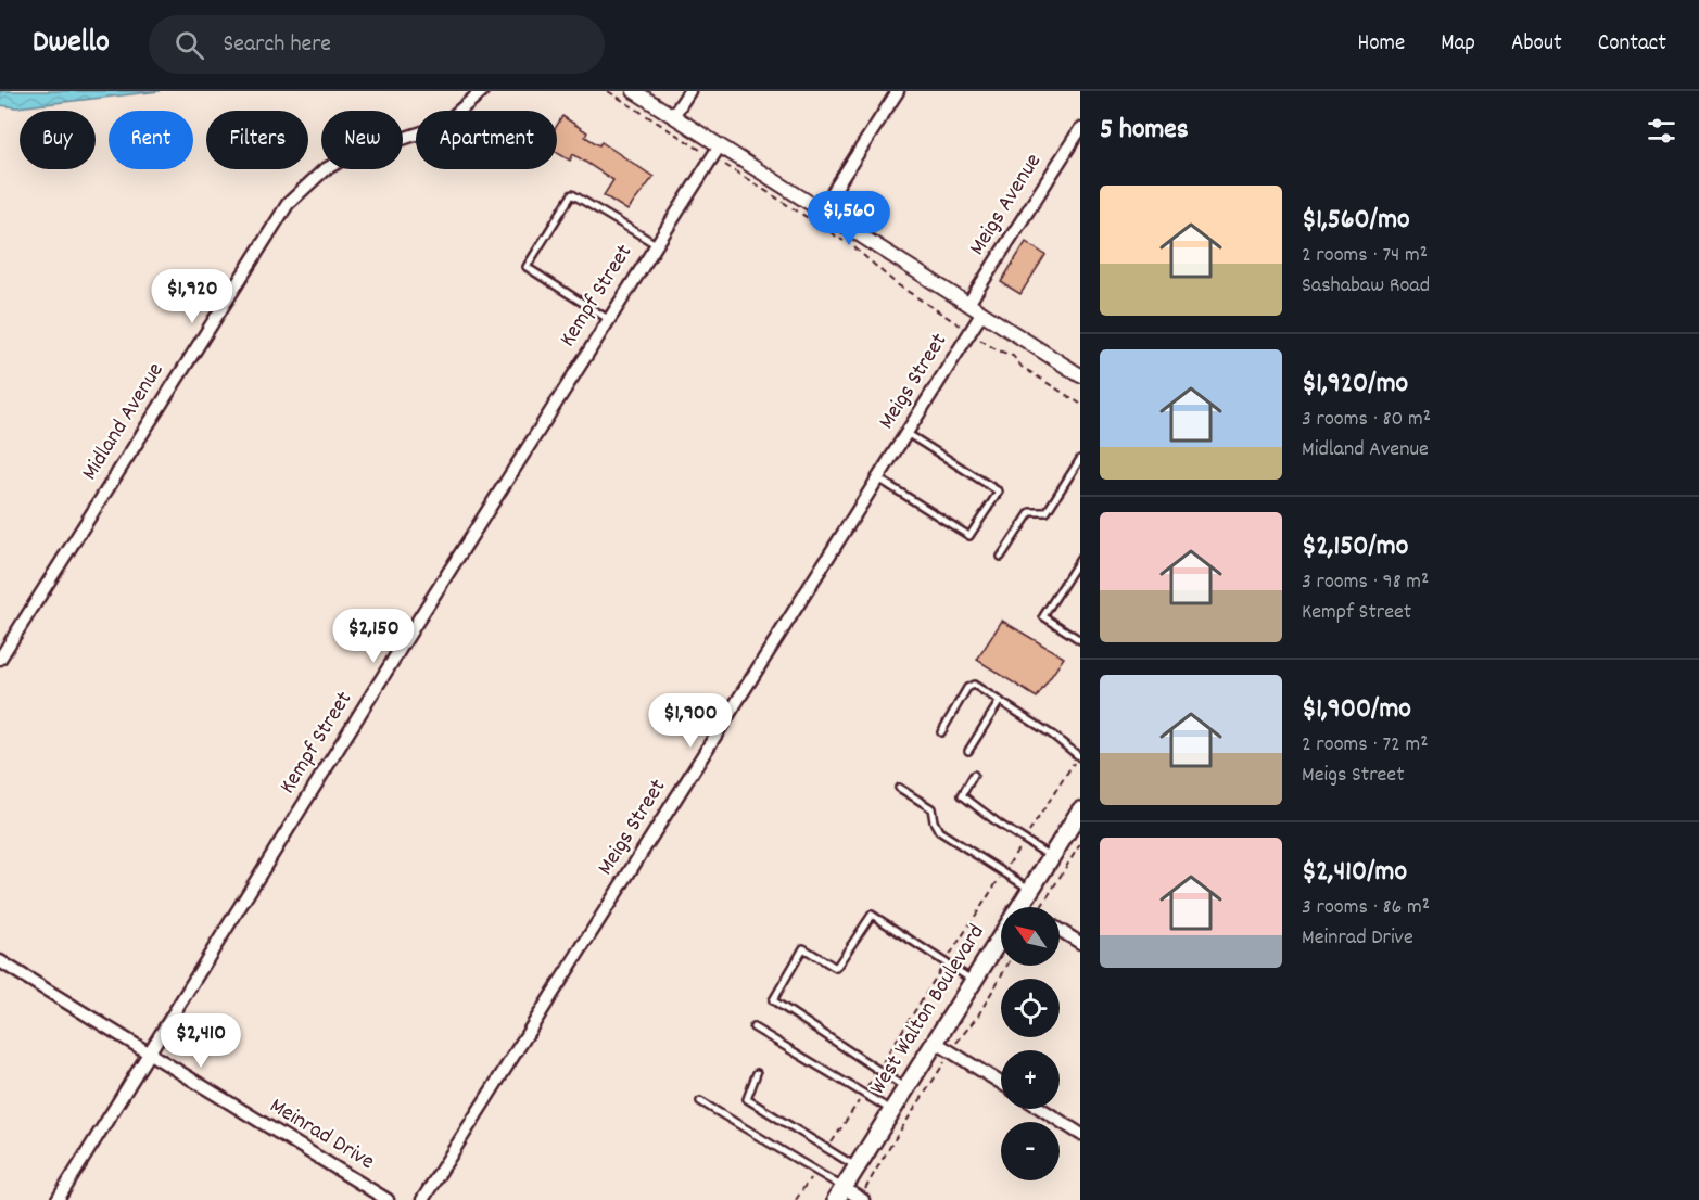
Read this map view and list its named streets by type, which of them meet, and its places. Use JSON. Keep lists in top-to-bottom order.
{
  "streets": {
    "main road": ["West Walton Boulevard"],
    "street": [
      "Meigs Avenue",
      "Kempf Street",
      "Meigs Street",
      "Midland Avenue",
      "Meinrad Drive"
    ]
  },
  "crossings": [
    ["Kempf Street", "Meinrad Drive"]
  ],
  "north": "top left",
  "page": {
    "header": "Dwello",
    "search": "Search here",
    "nav": [
      "Home",
      "Map",
      "About",
      "Contact"
    ],
    "heading": "5 homes",
    "chip": [
      "Buy",
      "Rent",
      "Filters",
      "New",
      "Apartment"
    ],
    "list": [
      {
        "name": "$1,560/mo",
        "note": "2 rooms · 74 m² · Sashabaw Road"
      },
      {
        "name": "$1,920/mo",
        "note": "3 rooms · 80 m² · Midland Avenue"
      },
      {
        "name": "$2,150/mo",
        "note": "3 rooms · 98 m² · Kempf Street"
      },
      {
        "name": "$1,900/mo",
        "note": "2 rooms · 72 m² · Meigs Street"
      },
      {
        "name": "$2,410/mo",
        "note": "3 rooms · 86 m² · Meinrad Drive"
      }
    ],
    "price": [
      "$1,560",
      "$1,920",
      "$2,150",
      "$1,900",
      "$2,410"
    ],
    "map_buttons": ["+", "−"]
  }
}
